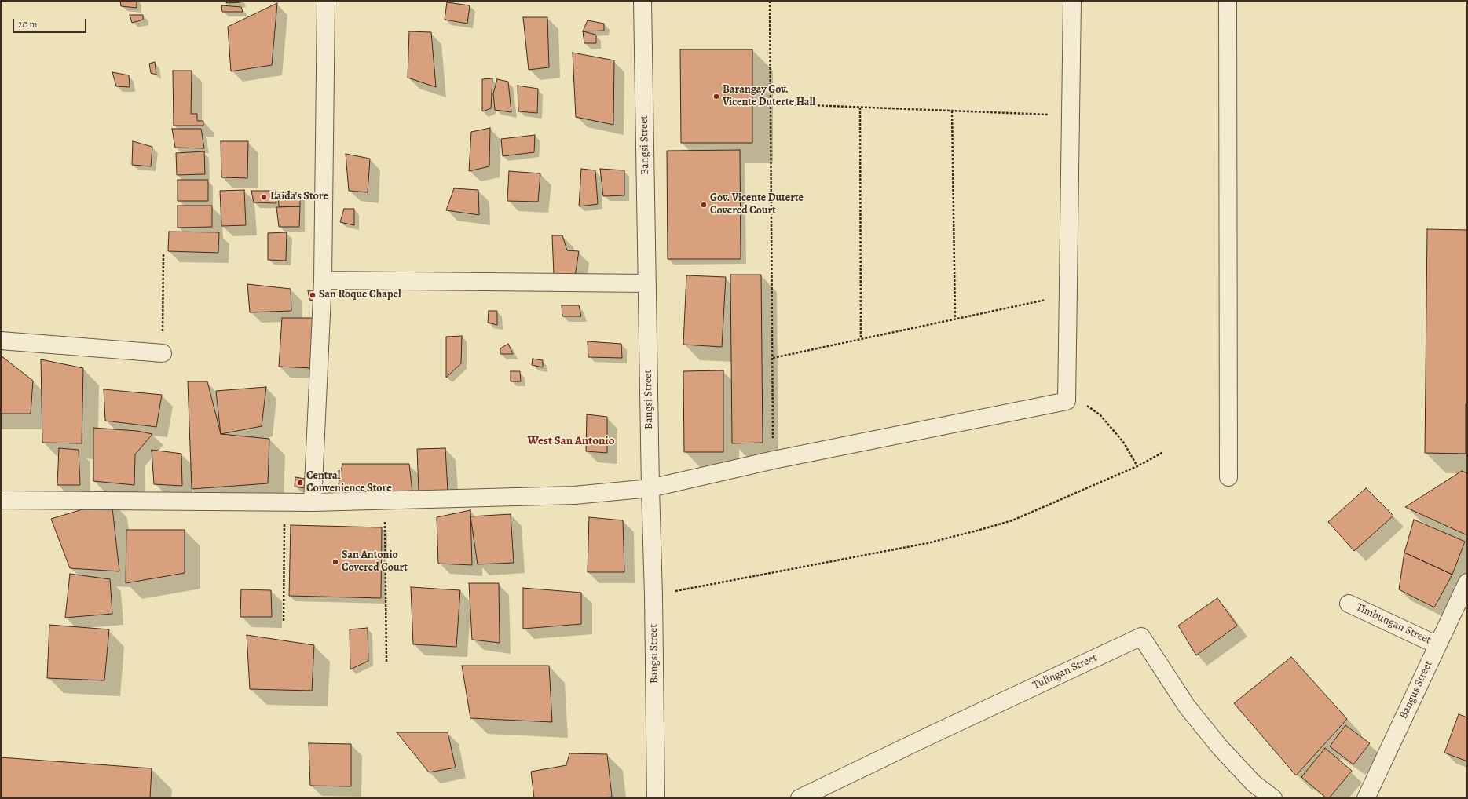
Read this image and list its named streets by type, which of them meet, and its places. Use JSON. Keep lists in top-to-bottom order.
{
  "streets": {
    "street": [
      "Bangsi Street",
      "Timbungan Street",
      "Tulingan Street",
      "Bangus Street"
    ]
  },
  "crossings": [
    ["Timbungan Street", "Bangus Street"]
  ],
  "districts": ["West San Antonio"],
  "places": [
    "Barangay Gov. Vicente Duterte Hall",
    "Laida's Store",
    "Gov. Vicente Duterte Covered Court",
    "San Roque Chapel",
    "Central Convenience Store",
    "San Antonio Covered Court"
  ],
  "scale_bar": "20 m"
}
